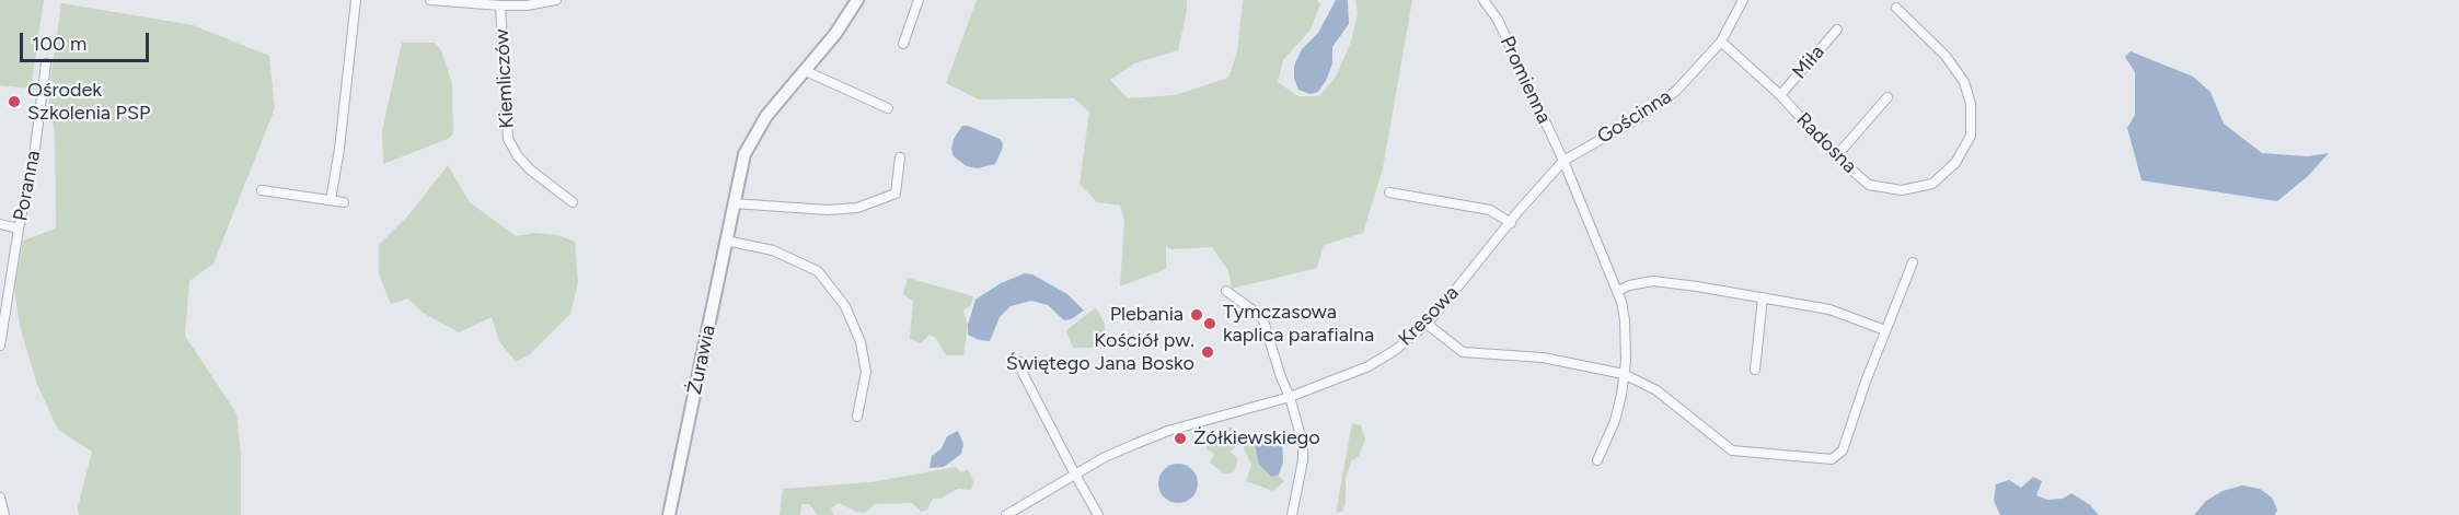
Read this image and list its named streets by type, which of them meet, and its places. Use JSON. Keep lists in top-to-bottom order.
{
  "streets": {
    "street": [
      "Miła",
      "Kiemliczów",
      "Promienna",
      "Gościnna",
      "Radosna",
      "Poranna",
      "Kresowa",
      "Żurawia"
    ]
  },
  "crossings": [
    ["Miła", "Radosna"],
    ["Promienna", "Gościnna"],
    ["Promienna", "Kresowa"],
    ["Gościnna", "Radosna"],
    ["Gościnna", "Kresowa"]
  ],
  "places": [
    "Ośrodek Szkolenia PSP",
    "Plebania",
    "Tymczasowa kaplica parafialna",
    "Kościół pw. Świętego Jana Bosko",
    "Żółkiewskiego"
  ],
  "scale_bar": "100 m"
}
